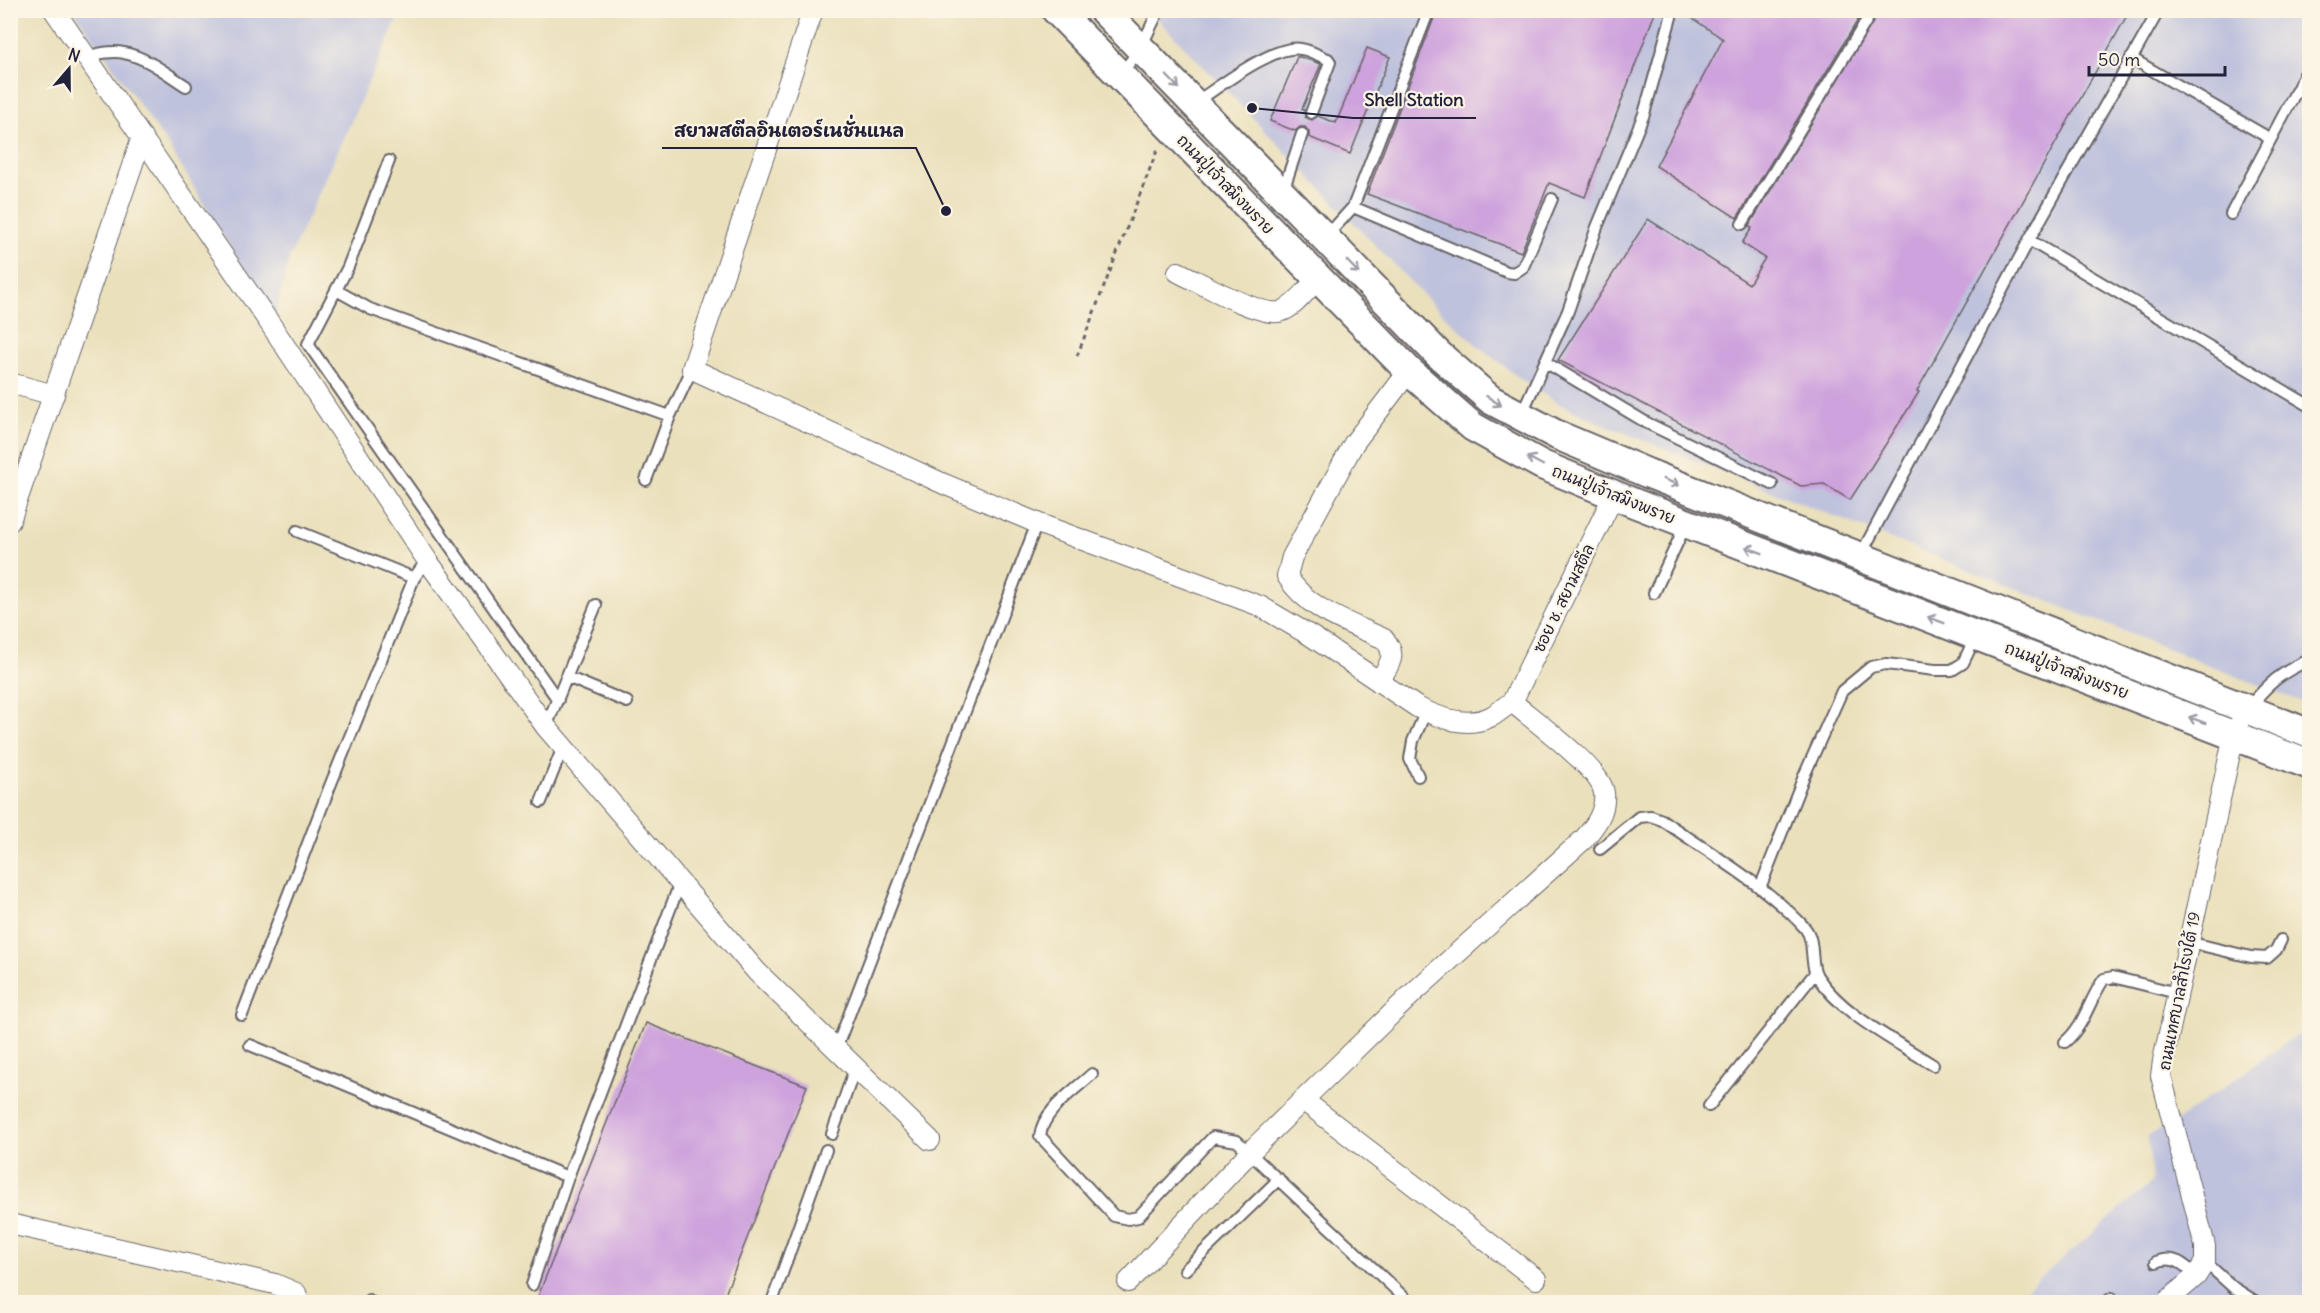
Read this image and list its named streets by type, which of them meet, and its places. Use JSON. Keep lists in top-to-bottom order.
{
  "streets": {
    "main road": ["ถนนปู่เจ้าสมิงพราย"],
    "street": ["ซอย ช. สยามสตีล", "ถนนเทศบาลสำโรงใต้ 19"]
  },
  "crossings": [
    ["ถนนปู่เจ้าสมิงพราย", "ซอย ช. สยามสตีล"],
    ["ถนนปู่เจ้าสมิงพราย", "ถนนเทศบาลสำโรงใต้ 19"]
  ],
  "places": ["Shell Station", "สยามสตีลอินเตอร์เนชั่นแนล"],
  "scale_bar": "50 m",
  "north": "top"
}
